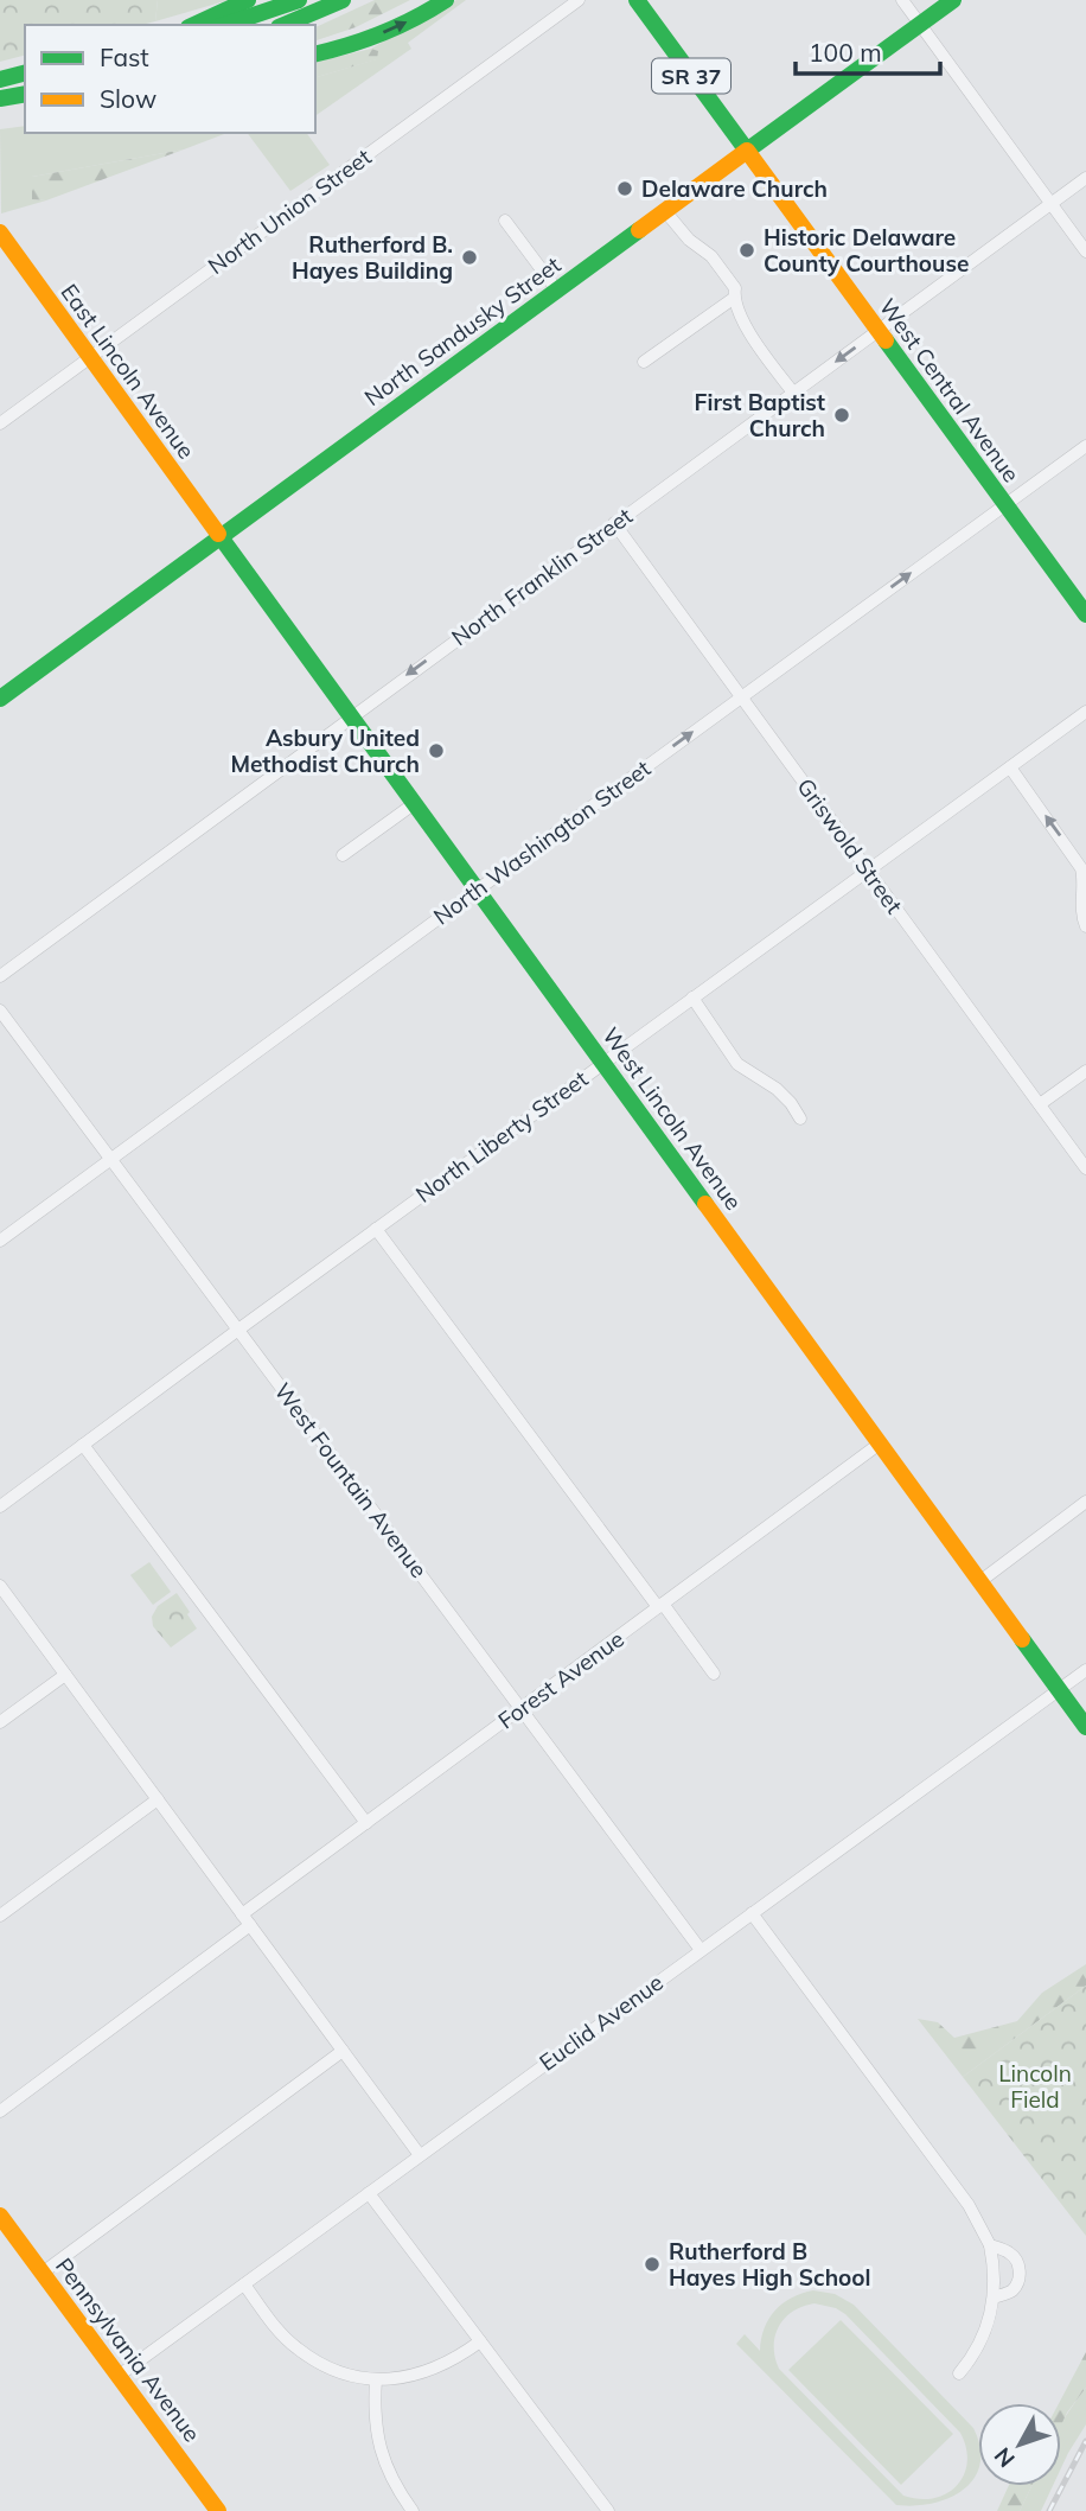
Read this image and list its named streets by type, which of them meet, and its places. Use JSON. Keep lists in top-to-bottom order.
{
  "streets": {
    "main road": [
      "SR 37",
      "North Sandusky Street",
      "East Lincoln Avenue",
      "West Central Avenue",
      "West Lincoln Avenue",
      "Pennsylvania Avenue"
    ],
    "street": [
      "North Union Street",
      "North Franklin Street",
      "North Washington Street",
      "Griswold Street",
      "North Liberty Street",
      "West Fountain Avenue",
      "Forest Avenue",
      "Euclid Avenue"
    ]
  },
  "crossings": [
    ["SR 37", "North Sandusky Street"],
    ["SR 37", "West Central Avenue"],
    ["North Union Street", "East Lincoln Avenue"],
    ["North Sandusky Street", "East Lincoln Avenue"],
    ["North Sandusky Street", "West Central Avenue"],
    ["North Sandusky Street", "West Lincoln Avenue"],
    ["East Lincoln Avenue", "West Lincoln Avenue"],
    ["West Central Avenue", "North Franklin Street"],
    ["West Central Avenue", "North Washington Street"],
    ["North Franklin Street", "Griswold Street"],
    ["North Franklin Street", "West Lincoln Avenue"],
    ["North Washington Street", "Griswold Street"],
    ["North Washington Street", "West Lincoln Avenue"],
    ["North Washington Street", "West Fountain Avenue"],
    ["Griswold Street", "North Liberty Street"],
    ["West Lincoln Avenue", "North Liberty Street"],
    ["West Lincoln Avenue", "Forest Avenue"],
    ["West Lincoln Avenue", "Euclid Avenue"],
    ["North Liberty Street", "West Fountain Avenue"],
    ["West Fountain Avenue", "Forest Avenue"],
    ["West Fountain Avenue", "Euclid Avenue"],
    ["Euclid Avenue", "Pennsylvania Avenue"]
  ],
  "one_way": ["North Washington Street"],
  "parks": ["Lincoln Field"],
  "places": [
    "Delaware Church",
    "Historic Delaware County Courthouse",
    "Rutherford B. Hayes Building",
    "First Baptist Church",
    "Asbury United Methodist Church",
    "Rutherford B Hayes High School"
  ],
  "legend": ["Fast", "Slow"],
  "scale_bar": "100 m",
  "north": "bottom left"
}
